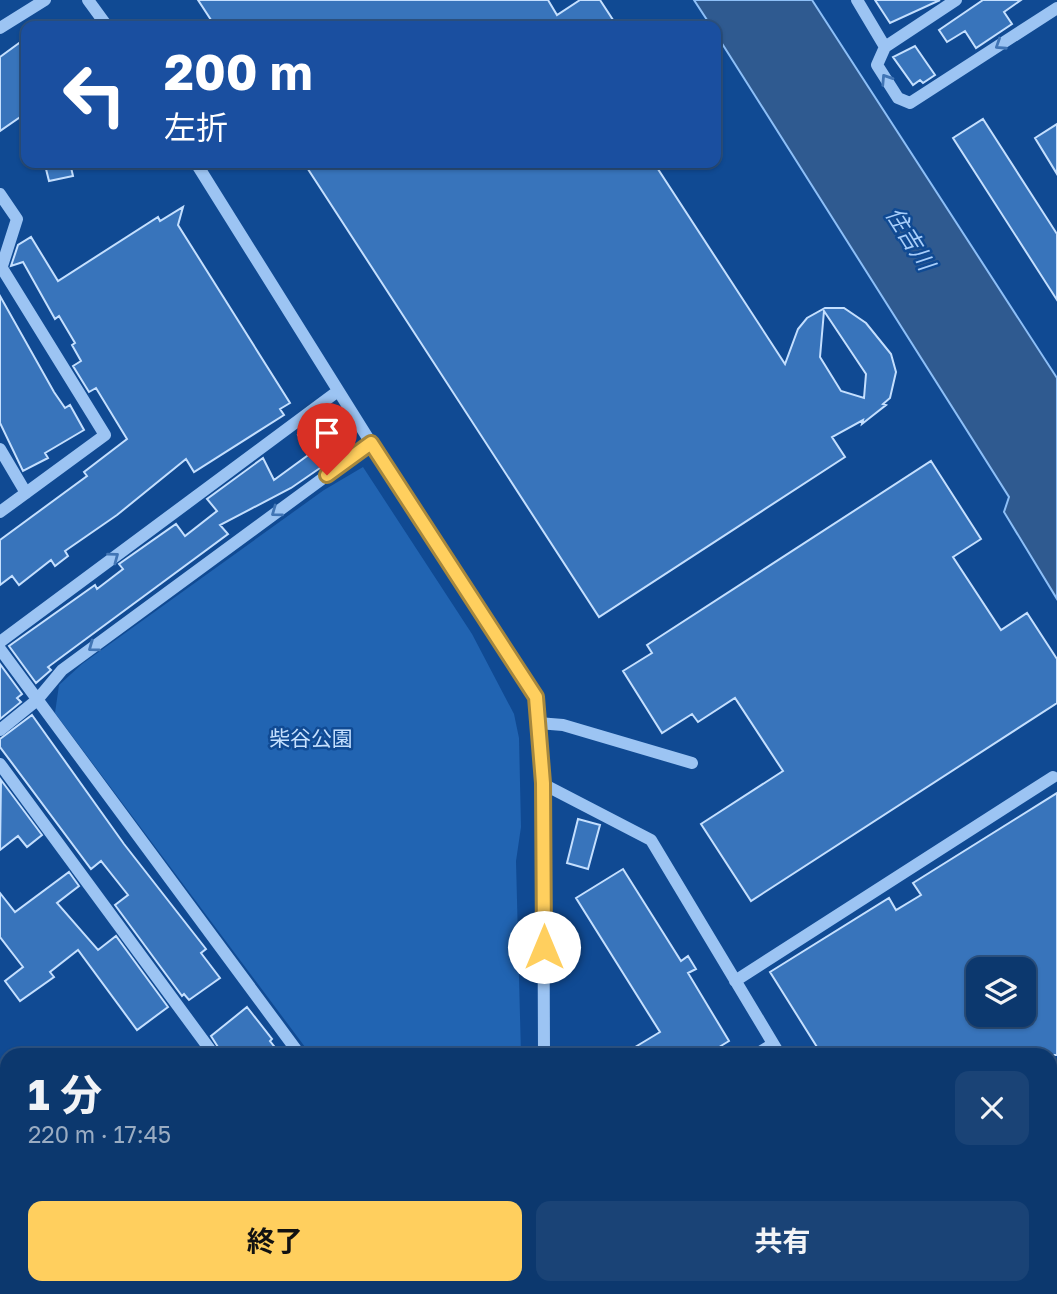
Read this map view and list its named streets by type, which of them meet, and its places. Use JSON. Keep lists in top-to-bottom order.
{
  "water": ["住吉川"],
  "parks": ["柴谷公園"],
  "page": {
    "turn": ["200 m", "左折"],
    "heading": ["1 分", "220 m · 17:45"],
    "buttons": ["終了", "共有"]
  }
}
